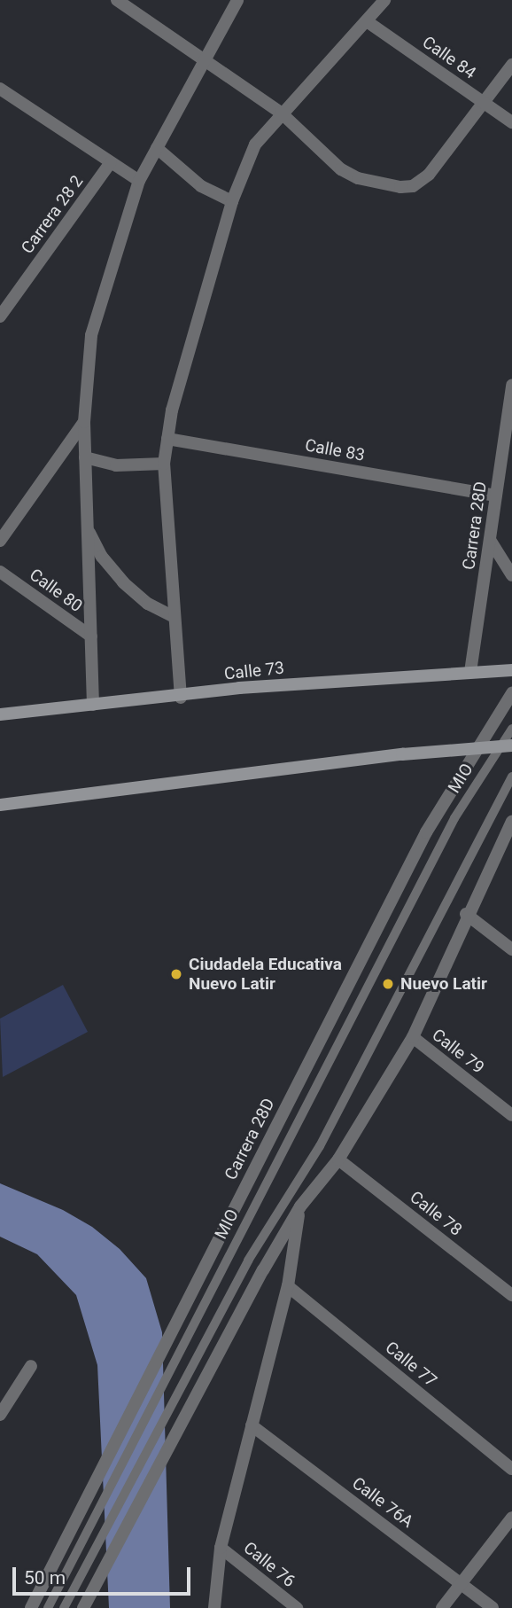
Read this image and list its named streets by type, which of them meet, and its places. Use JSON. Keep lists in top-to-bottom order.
{
  "streets": {
    "main road": ["Calle 73"],
    "street": [
      "Calle 84",
      "Carrera 28 2",
      "Calle 83",
      "Carrera 28D",
      "Calle 80",
      "Calle 79",
      "Calle 78",
      "Calle 77",
      "Calle 76A",
      "Calle 76"
    ],
    "lane": ["MIO"]
  },
  "crossings": [
    ["Calle 83", "Carrera 28D"],
    ["Carrera 28D", "Calle 73"]
  ],
  "places": ["Ciudadela Educativa Nuevo Latir", "Nuevo Latir"],
  "scale_bar": "50 m"
}
